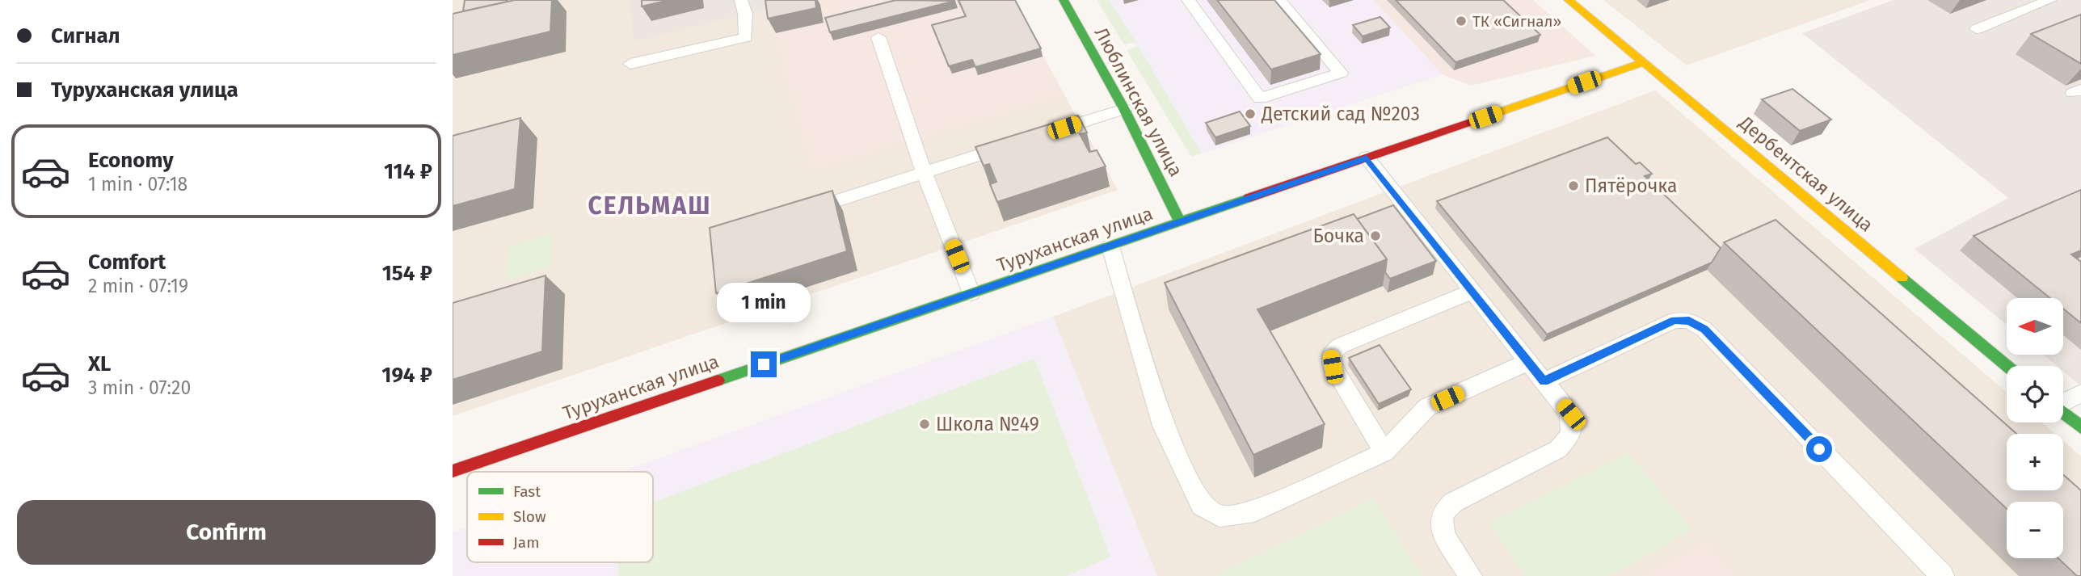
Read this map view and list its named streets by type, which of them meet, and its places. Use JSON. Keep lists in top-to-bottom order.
{
  "streets": {
    "street": ["Люблинская улица", "Дербентская улица", "Туруханская улица"]
  },
  "crossings": [
    ["Люблинская улица", "Туруханская улица"],
    ["Дербентская улица", "Туруханская улица"]
  ],
  "districts": ["СЕЛЬМАШ"],
  "places": [
    "ТК «Сигнал»",
    "Детский сад №203",
    "Пятёрочка",
    "Бочка",
    "Школа №49"
  ],
  "legend": ["Fast", "Slow", "Jam"],
  "north": "left",
  "page": {
    "banner": ["Сигнал", "Туруханская улица"],
    "list": [
      {
        "name": "Economy",
        "note": "1 min · 07:18",
        "value": "114 ₽"
      },
      {
        "name": "Comfort",
        "note": "2 min · 07:19",
        "value": "154 ₽"
      },
      {
        "name": "XL",
        "note": "3 min · 07:20",
        "value": "194 ₽"
      }
    ],
    "bubble": "1 min",
    "map_buttons": ["+", "−"],
    "buttons": "Confirm"
  }
}
